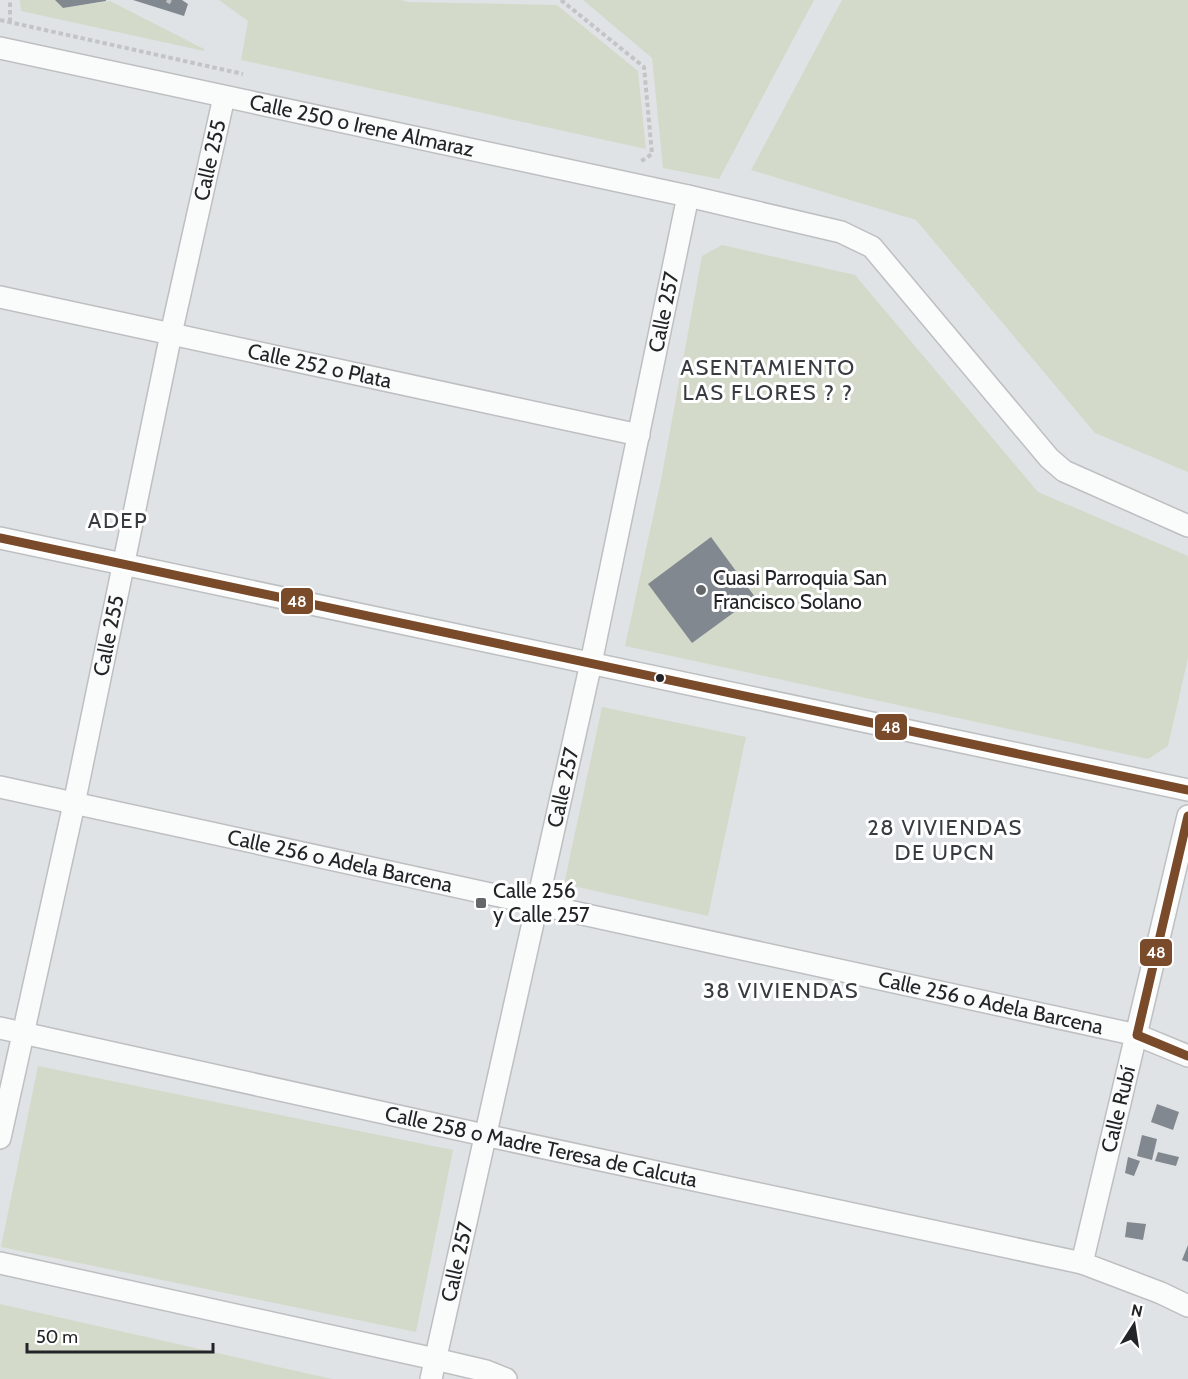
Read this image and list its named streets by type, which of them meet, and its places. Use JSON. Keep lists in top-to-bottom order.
{
  "streets": {
    "street": [
      "Calle 250 o Irene Almaraz",
      "Calle 255",
      "Calle 257",
      "Calle 252 o Plata",
      "Calle 256 o Adela Barcena",
      "Calle Rubí",
      "Calle 258 o Madre Teresa de Calcuta"
    ]
  },
  "crossings": [
    ["Calle 250 o Irene Almaraz", "Calle 255"],
    ["Calle 250 o Irene Almaraz", "Calle 257"],
    ["Calle 255", "Calle 252 o Plata"],
    ["Calle 255", "Calle 256 o Adela Barcena"],
    ["Calle 255", "Calle 258 o Madre Teresa de Calcuta"],
    ["Calle 257", "Calle 252 o Plata"],
    ["Calle 257", "Calle 256 o Adela Barcena"],
    ["Calle 257", "Calle 258 o Madre Teresa de Calcuta"],
    ["Calle 256 o Adela Barcena", "Calle Rubí"],
    ["Calle Rubí", "Calle 258 o Madre Teresa de Calcuta"]
  ],
  "districts": [
    "ASENTAMIENTO LAS FLORES ? ?",
    "ADEP",
    "28 VIVIENDAS DE UPCN",
    "38 VIVIENDAS"
  ],
  "places": {
    "other": ["Cuasi Parroquia San Francisco Solano"],
    "transit": ["Calle 256 y Calle 257"]
  },
  "lines": ["transit line 48"],
  "scale_bar": "50 m",
  "north": "top"
}
